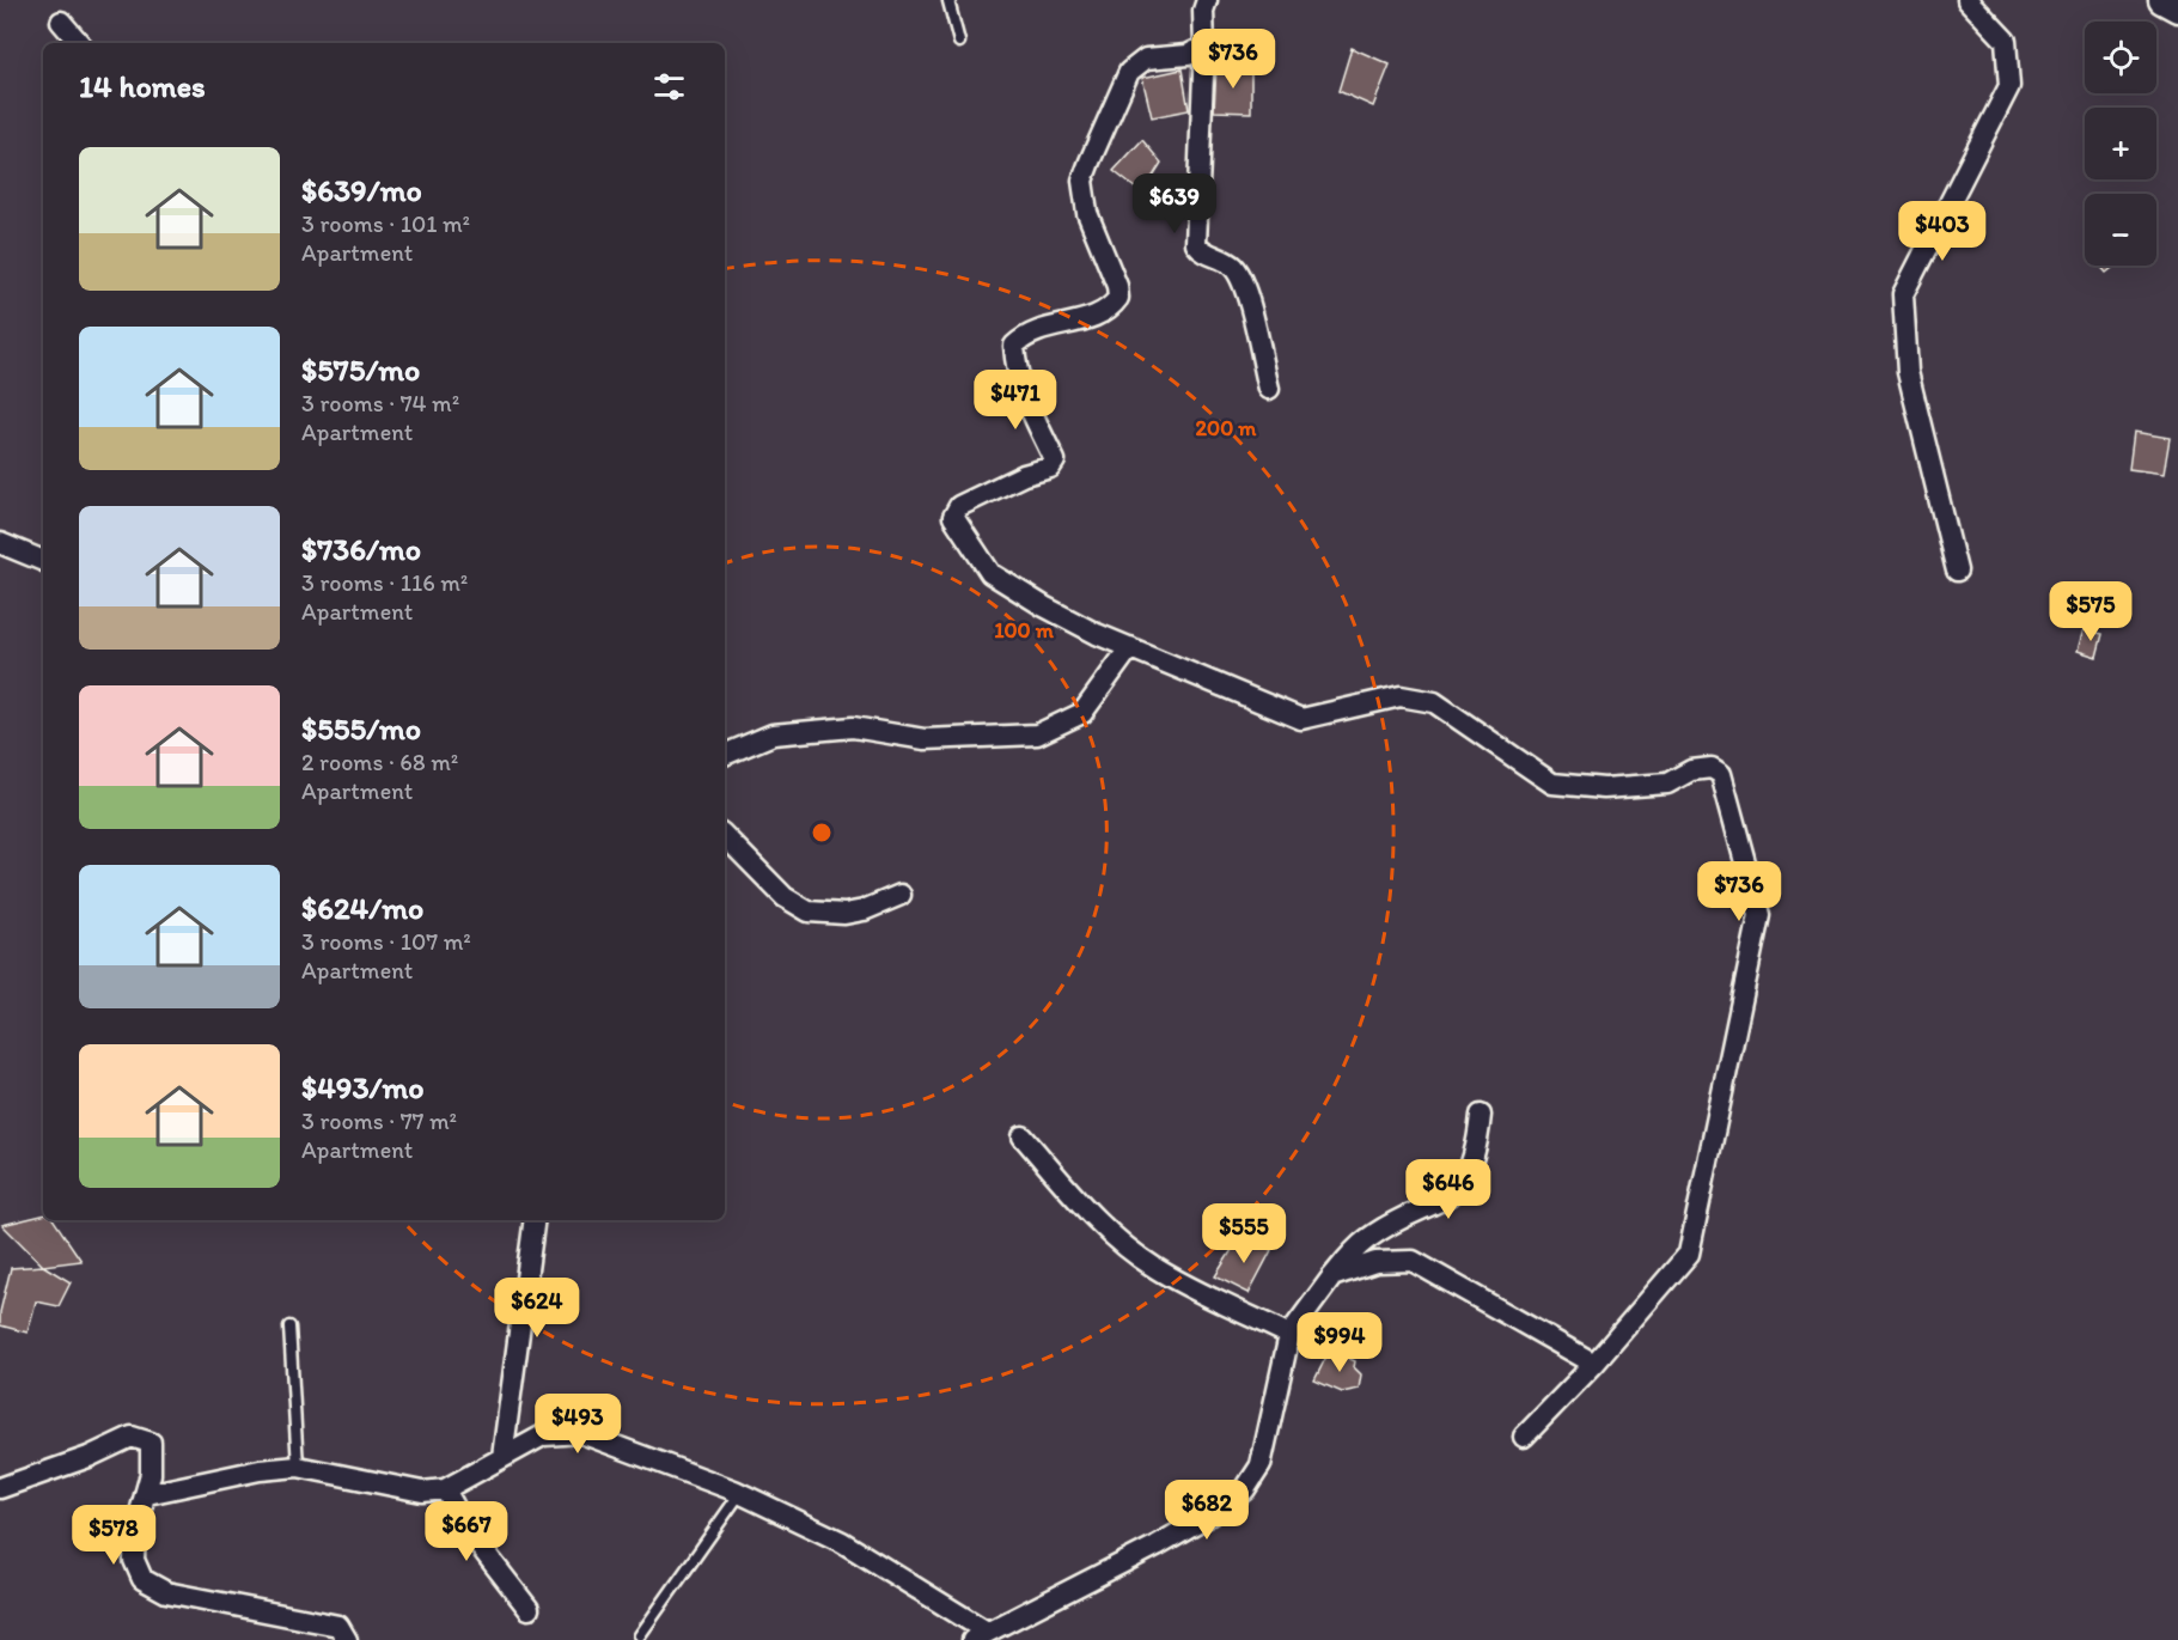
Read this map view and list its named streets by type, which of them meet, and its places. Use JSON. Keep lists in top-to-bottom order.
{
  "page": {
    "map_buttons": ["+", "−"],
    "price": [
      "$736",
      "$639",
      "$403",
      "$471",
      "$575",
      "$736",
      "$646",
      "$555",
      "$624",
      "$994",
      "$493",
      "$682",
      "$667",
      "$578"
    ],
    "heading": "14 homes",
    "list": [
      {
        "name": "$639/mo",
        "note": "3 rooms · 101 m² · Apartment"
      },
      {
        "name": "$575/mo",
        "note": "3 rooms · 74 m² · Apartment"
      },
      {
        "name": "$736/mo",
        "note": "3 rooms · 116 m² · Apartment"
      },
      {
        "name": "$555/mo",
        "note": "2 rooms · 68 m² · Apartment"
      },
      {
        "name": "$624/mo",
        "note": "3 rooms · 107 m² · Apartment"
      },
      {
        "name": "$493/mo",
        "note": "3 rooms · 77 m² · Apartment"
      }
    ]
  },
  "rings": ["200 m", "100 m"]
}
